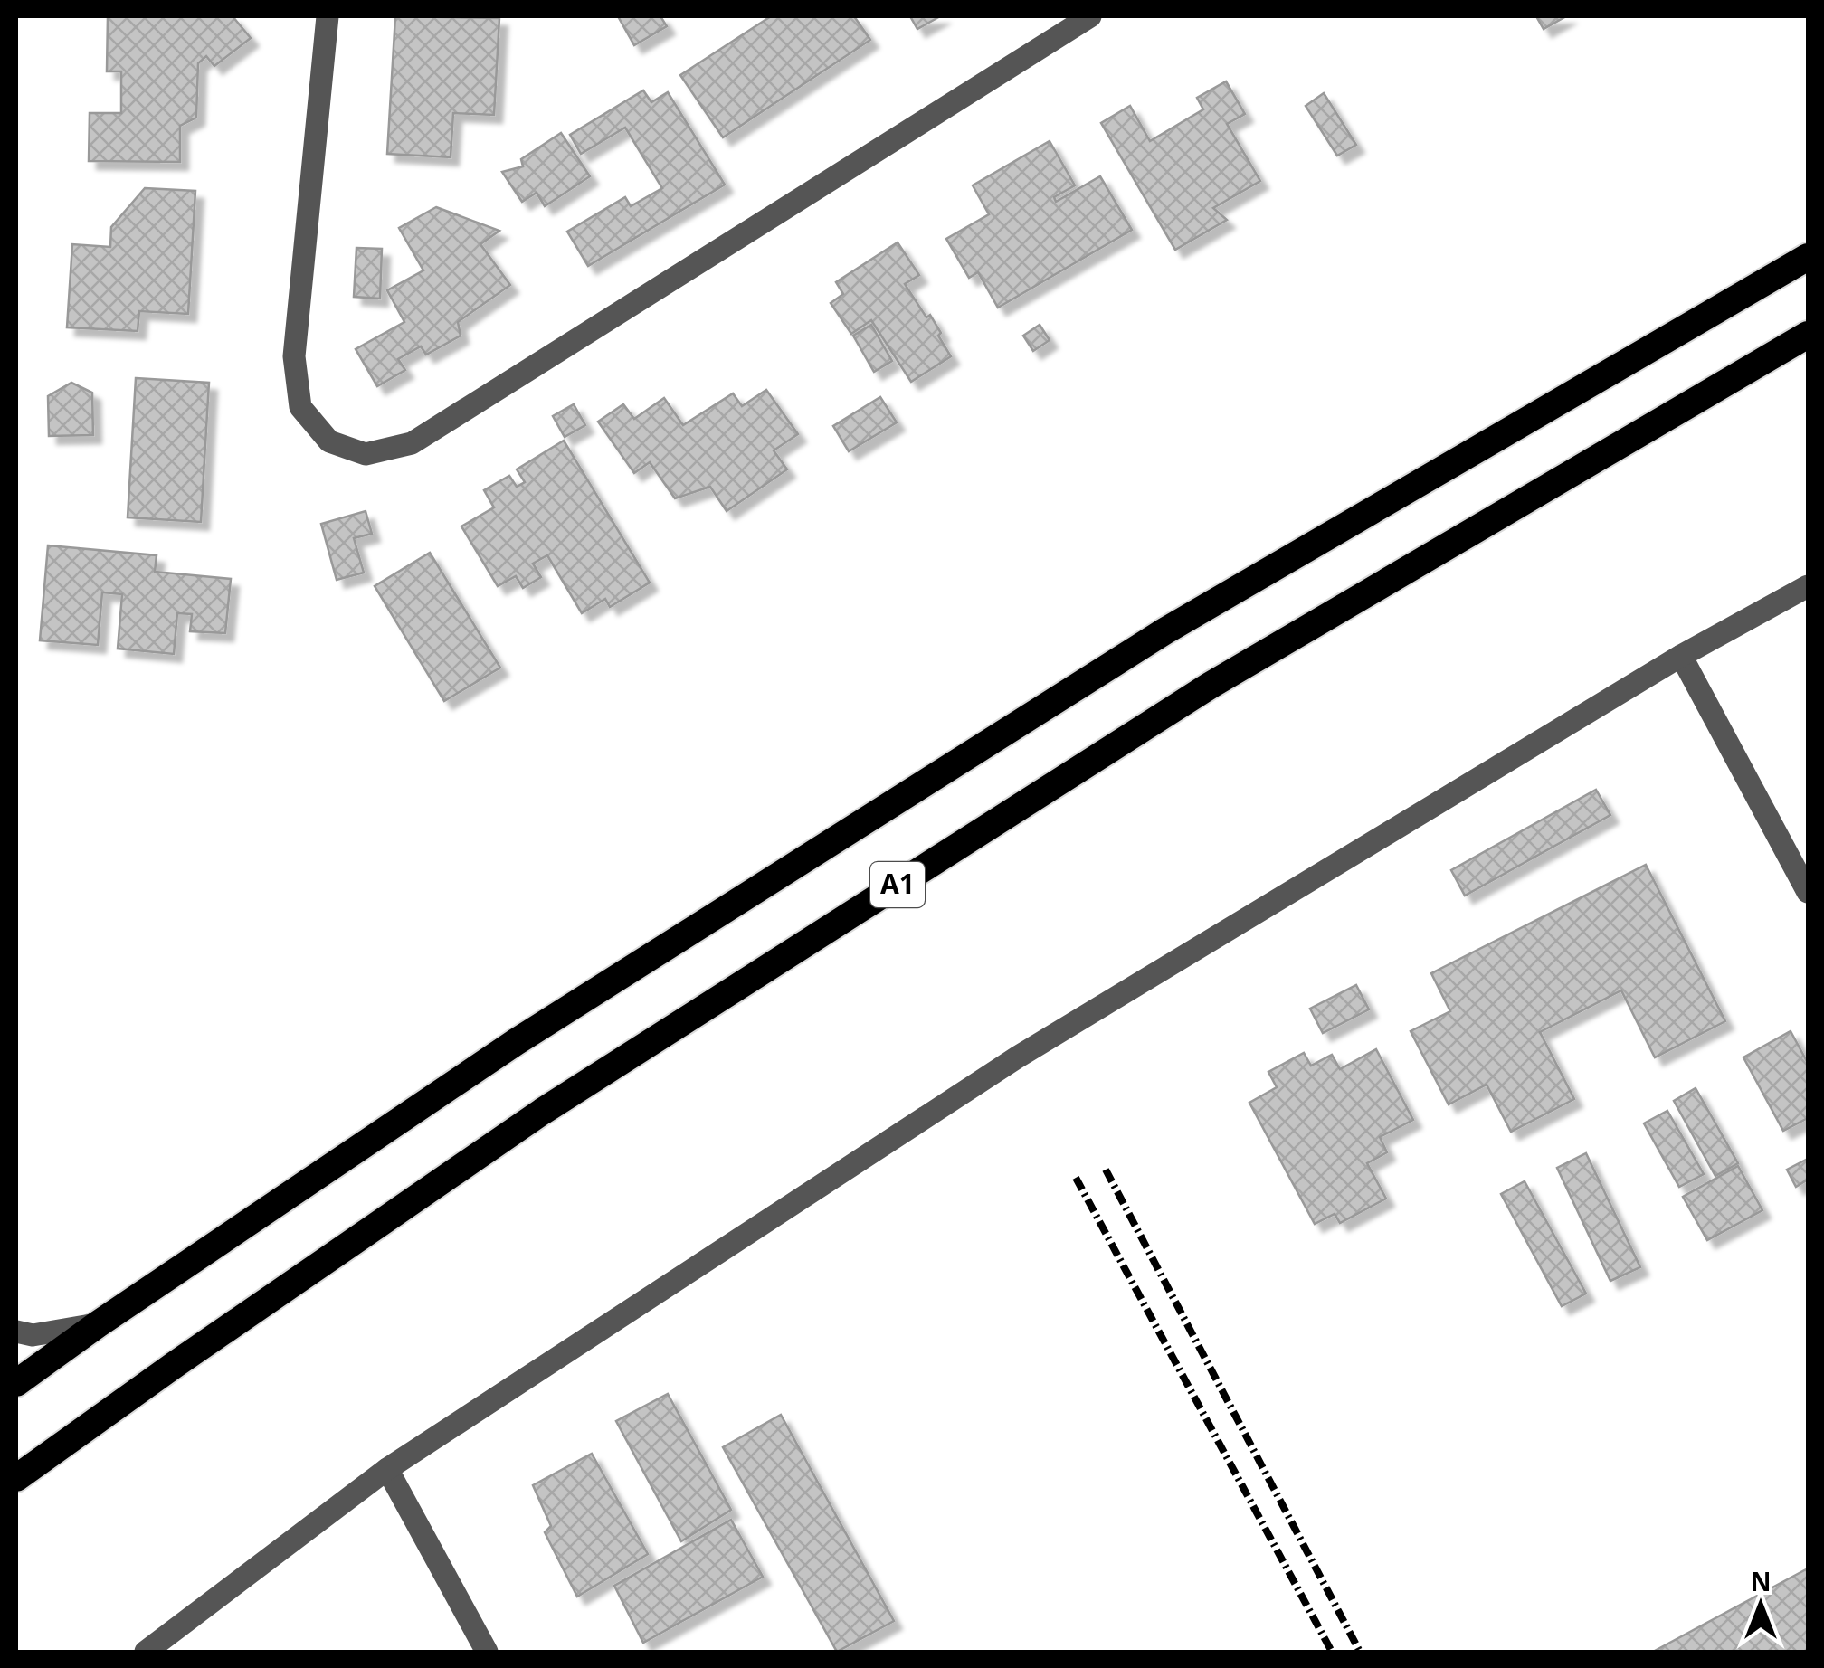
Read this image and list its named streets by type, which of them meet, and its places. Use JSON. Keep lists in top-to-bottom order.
{
  "streets": {
    "highway": ["A1"]
  },
  "north": "top"
}
